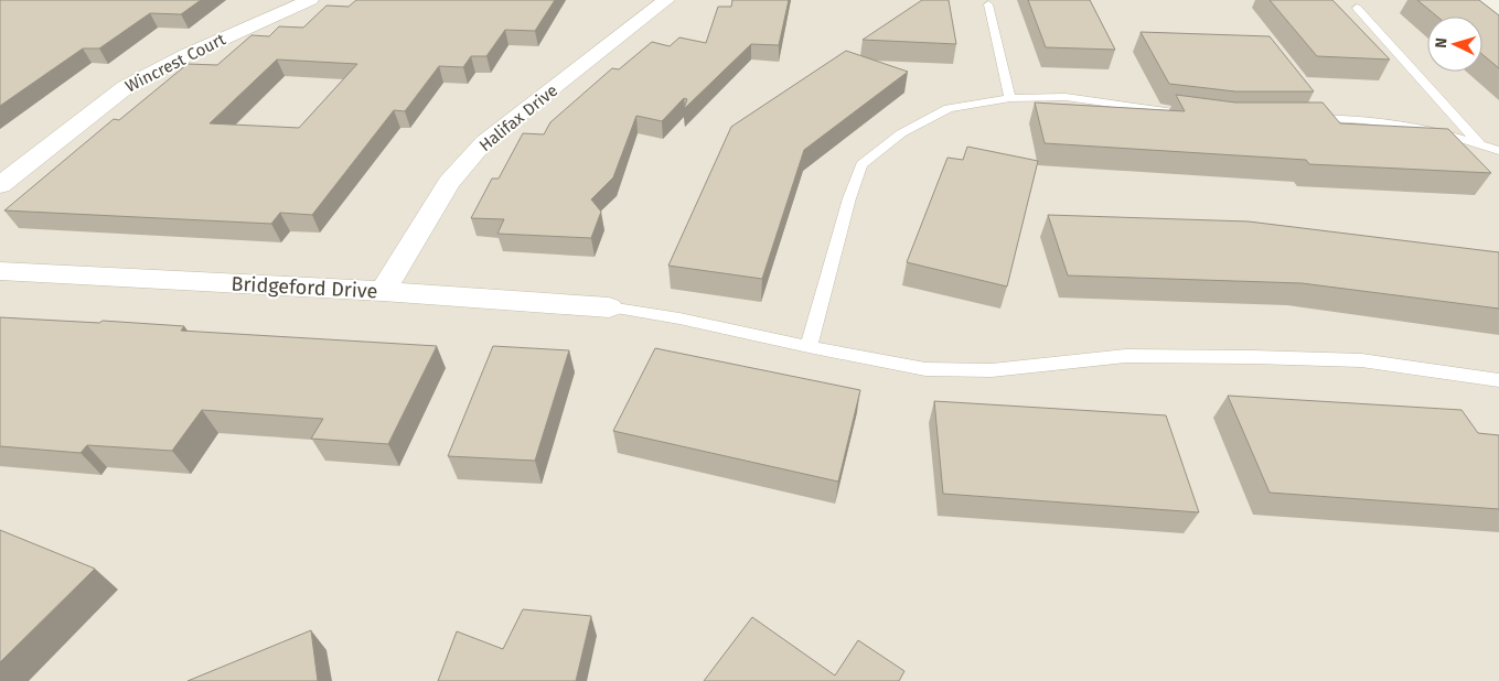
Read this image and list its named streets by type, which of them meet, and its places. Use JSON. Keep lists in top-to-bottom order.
{
  "streets": {
    "street": ["Wincrest Court", "Halifax Drive", "Bridgeford Drive"]
  },
  "crossings": [
    ["Halifax Drive", "Bridgeford Drive"]
  ],
  "north": "left"
}
